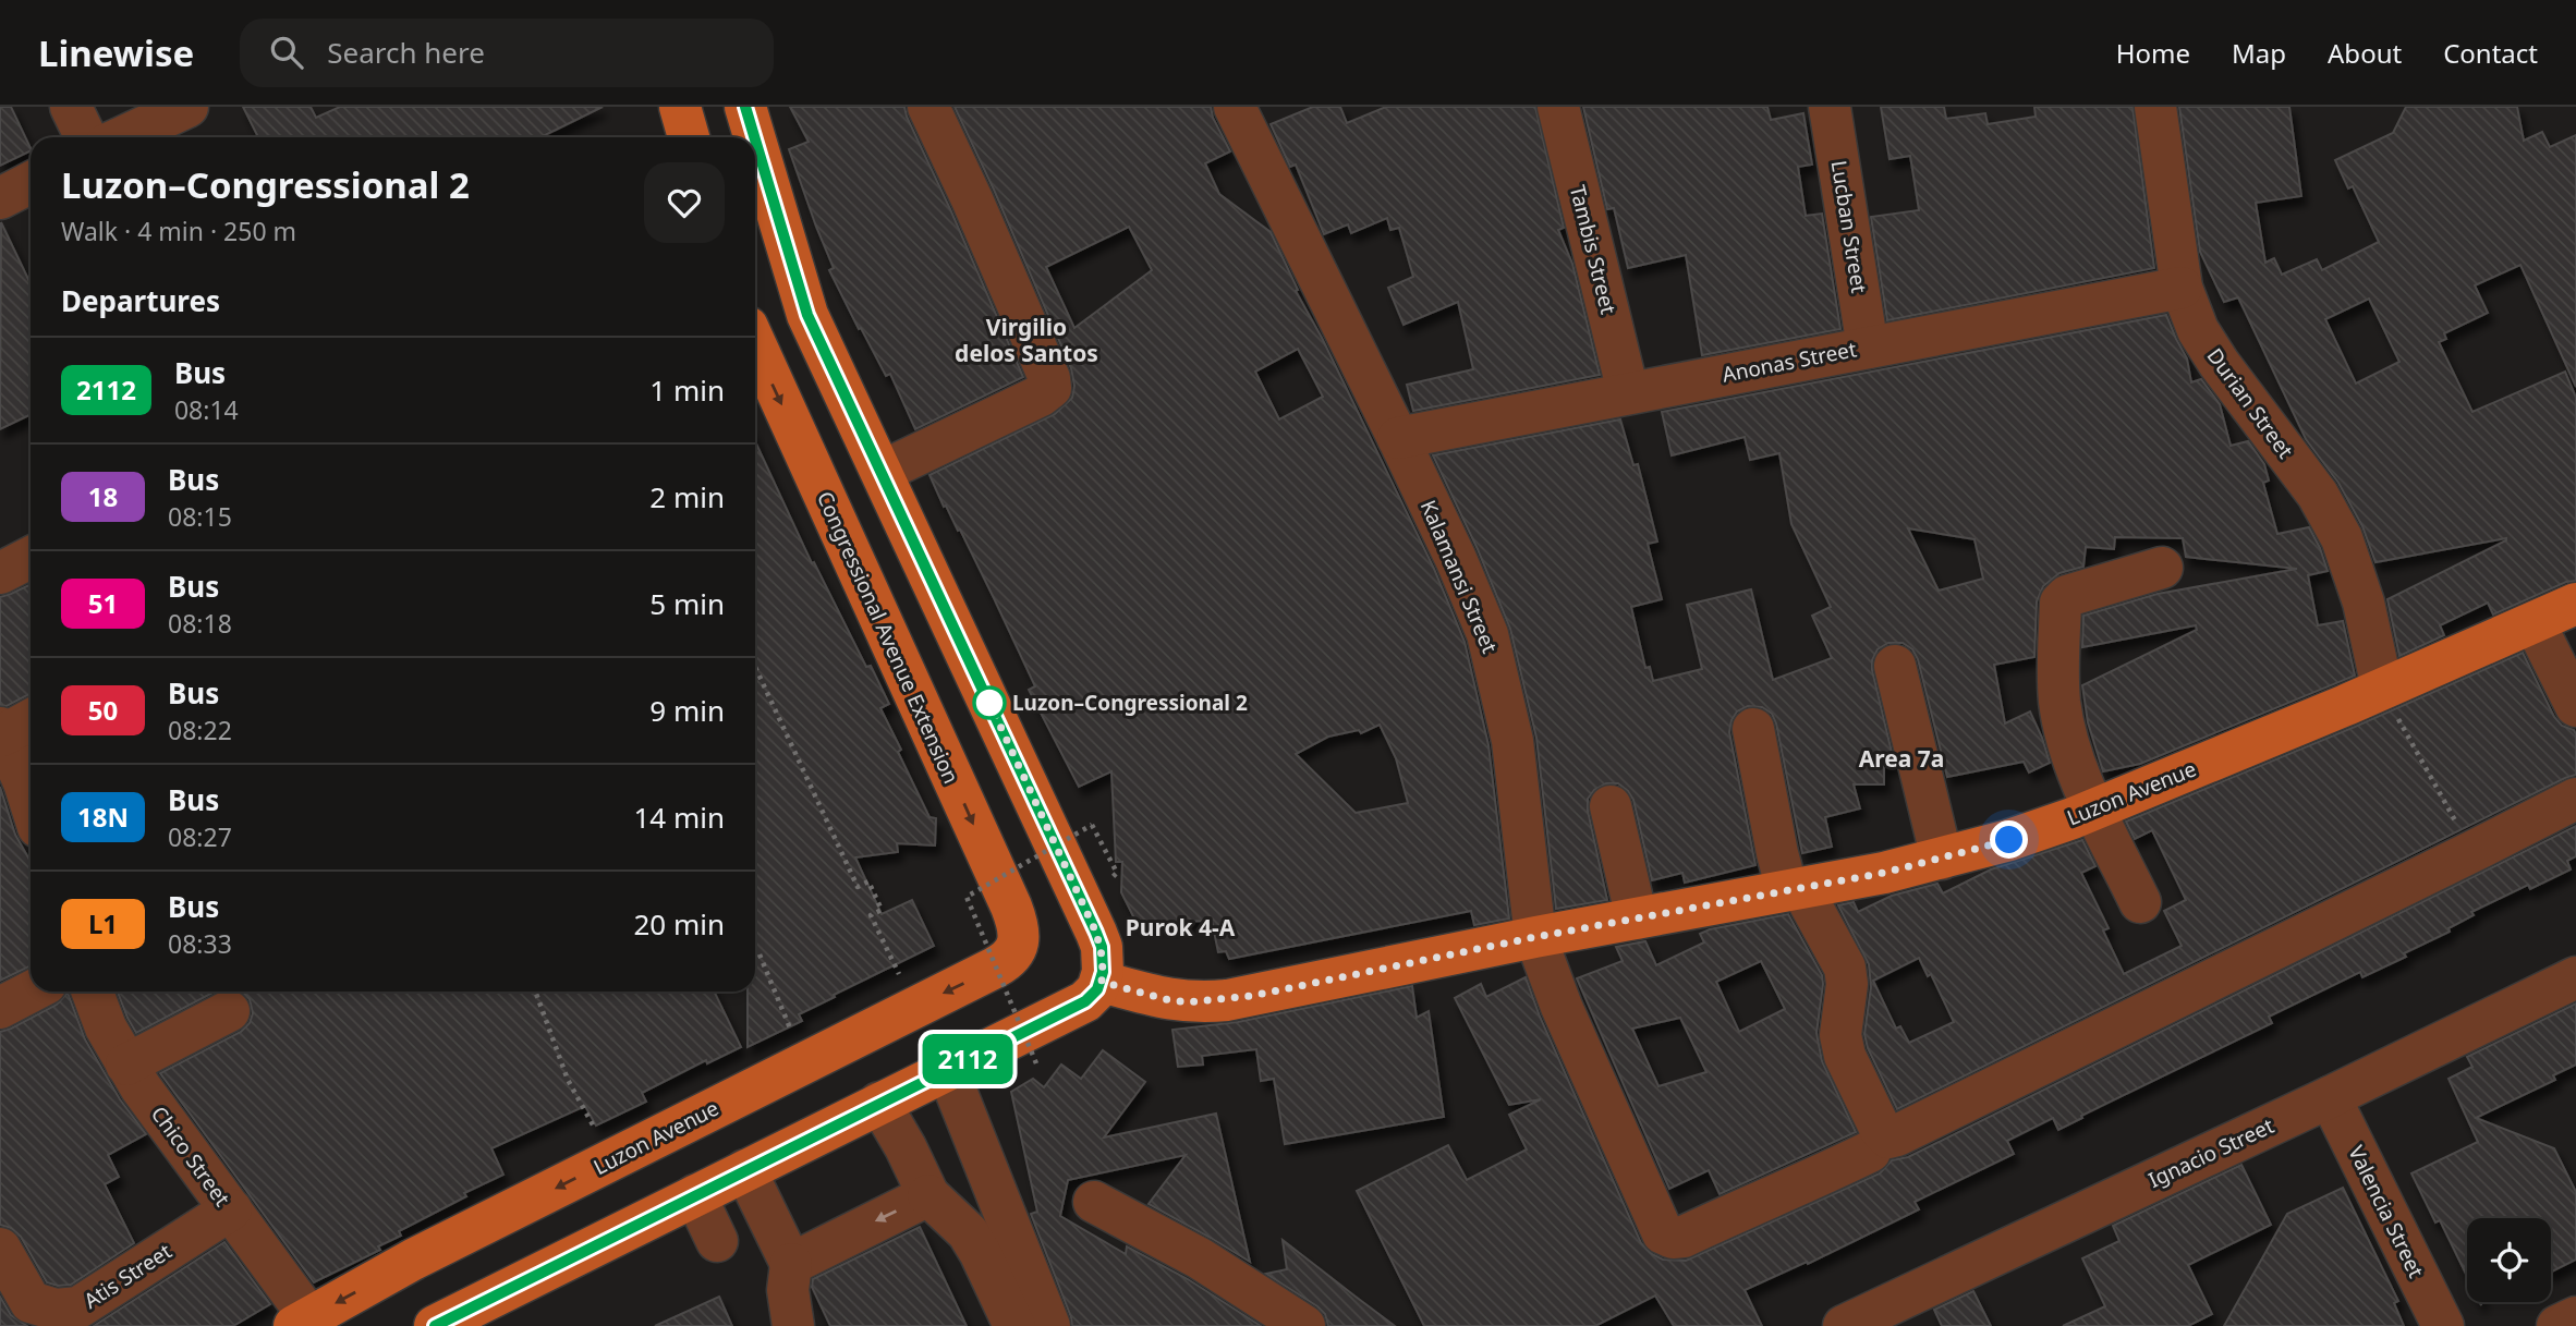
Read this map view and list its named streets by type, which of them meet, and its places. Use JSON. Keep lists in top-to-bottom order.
{
  "streets": {
    "main road": ["Congressional Avenue Extension", "Luzon Avenue"],
    "street": [
      "Lucban Street",
      "Tambis Street",
      "Anonas Street",
      "Durian Street",
      "Kalamansi Street",
      "Ignacio Street",
      "Chico Street",
      "Valencia Street",
      "Atis Street"
    ]
  },
  "crossings": [
    ["Lucban Street", "Anonas Street"],
    ["Tambis Street", "Anonas Street"],
    ["Anonas Street", "Durian Street"],
    ["Anonas Street", "Kalamansi Street"],
    ["Durian Street", "Luzon Avenue"],
    ["Kalamansi Street", "Luzon Avenue"],
    ["Congressional Avenue Extension", "Luzon Avenue"],
    ["Luzon Avenue", "Chico Street"],
    ["Ignacio Street", "Valencia Street"],
    ["Chico Street", "Atis Street"]
  ],
  "districts": ["Virgilio delos Santos", "Area 7a", "Purok 4-A"],
  "places": ["Luzon–Congressional 2"],
  "lines": ["bus line 2112"],
  "page": {
    "header": "Linewise",
    "search": "Search here",
    "nav": [
      "Home",
      "Map",
      "About",
      "Contact"
    ],
    "on_map": "2112",
    "heading": [
      ["Luzon–Congressional 2", "Walk · 4 min · 250 m"],
      "Departures"
    ],
    "list": [
      {
        "mark": "2112",
        "name": "Bus",
        "note": "08:14",
        "value": "1 min"
      },
      {
        "mark": "18",
        "name": "Bus",
        "note": "08:15",
        "value": "2 min"
      },
      {
        "mark": "51",
        "name": "Bus",
        "note": "08:18",
        "value": "5 min"
      },
      {
        "mark": "50",
        "name": "Bus",
        "note": "08:22",
        "value": "9 min"
      },
      {
        "mark": "18N",
        "name": "Bus",
        "note": "08:27",
        "value": "14 min"
      },
      {
        "mark": "L1",
        "name": "Bus",
        "note": "08:33",
        "value": "20 min"
      }
    ]
  }
}
